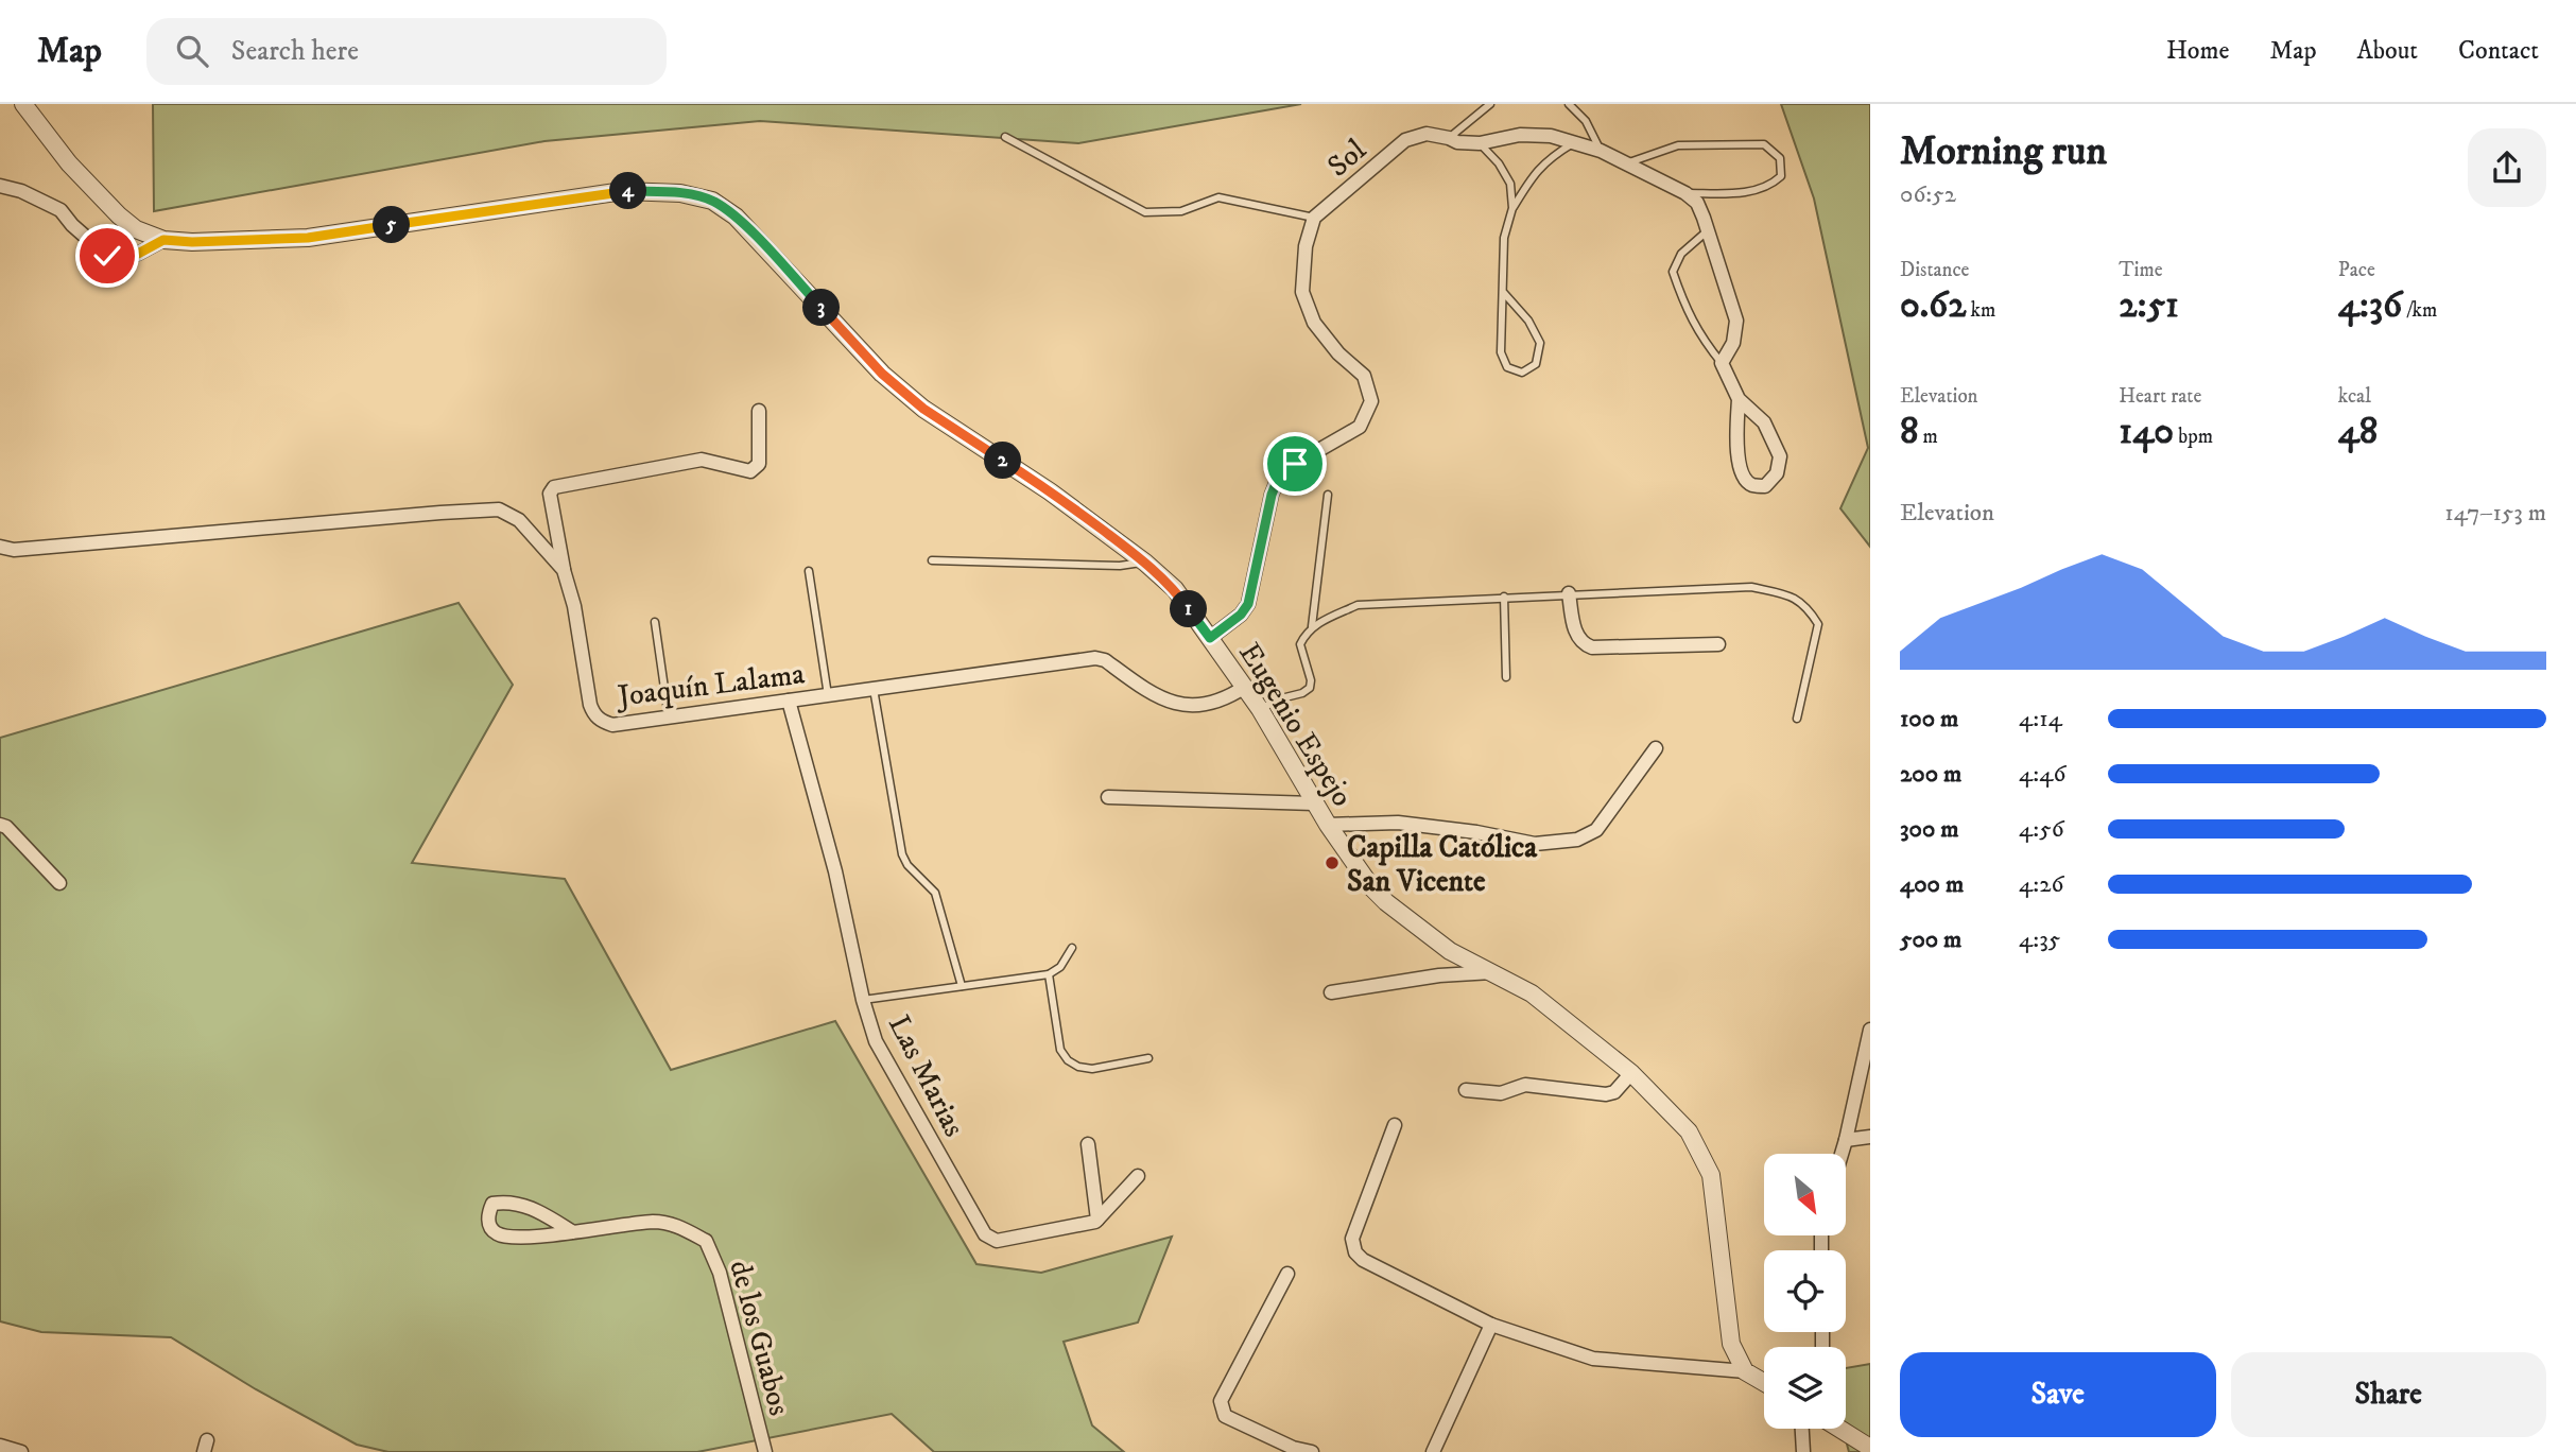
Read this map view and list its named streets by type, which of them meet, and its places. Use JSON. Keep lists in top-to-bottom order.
{
  "streets": {
    "street": [
      "Sol",
      "Joaquín Lalama",
      "Eugenio Espejo",
      "Las Marias",
      "de los Guabos"
    ]
  },
  "crossings": [
    ["Sol", "Eugenio Espejo"],
    ["Joaquín Lalama", "Eugenio Espejo"],
    ["Joaquín Lalama", "Las Marias"]
  ],
  "places": ["Capilla Católica San Vicente"],
  "north": "bottom right",
  "page": {
    "header": "Map",
    "search": "Search here",
    "nav": [
      "Home",
      "Map",
      "About",
      "Contact"
    ],
    "heading": ["Morning run", "06:52"],
    "pins": [
      "4",
      "5",
      "3",
      "2",
      "1"
    ],
    "stats": [
      ["Distance", "0.62 km"],
      ["Time", "2:51"],
      ["Pace", "4:36 /km"],
      ["Elevation", "8 m"],
      ["Heart rate", "140 bpm"],
      ["kcal", "48"]
    ],
    "chart": ["Elevation", "147–153 m"],
    "list": [
      {
        "name": "100 m",
        "note": "4:14"
      },
      {
        "name": "200 m",
        "note": "4:46"
      },
      {
        "name": "300 m",
        "note": "4:56"
      },
      {
        "name": "400 m",
        "note": "4:26"
      },
      {
        "name": "500 m",
        "note": "4:35"
      }
    ],
    "buttons": ["Save", "Share"]
  }
}
